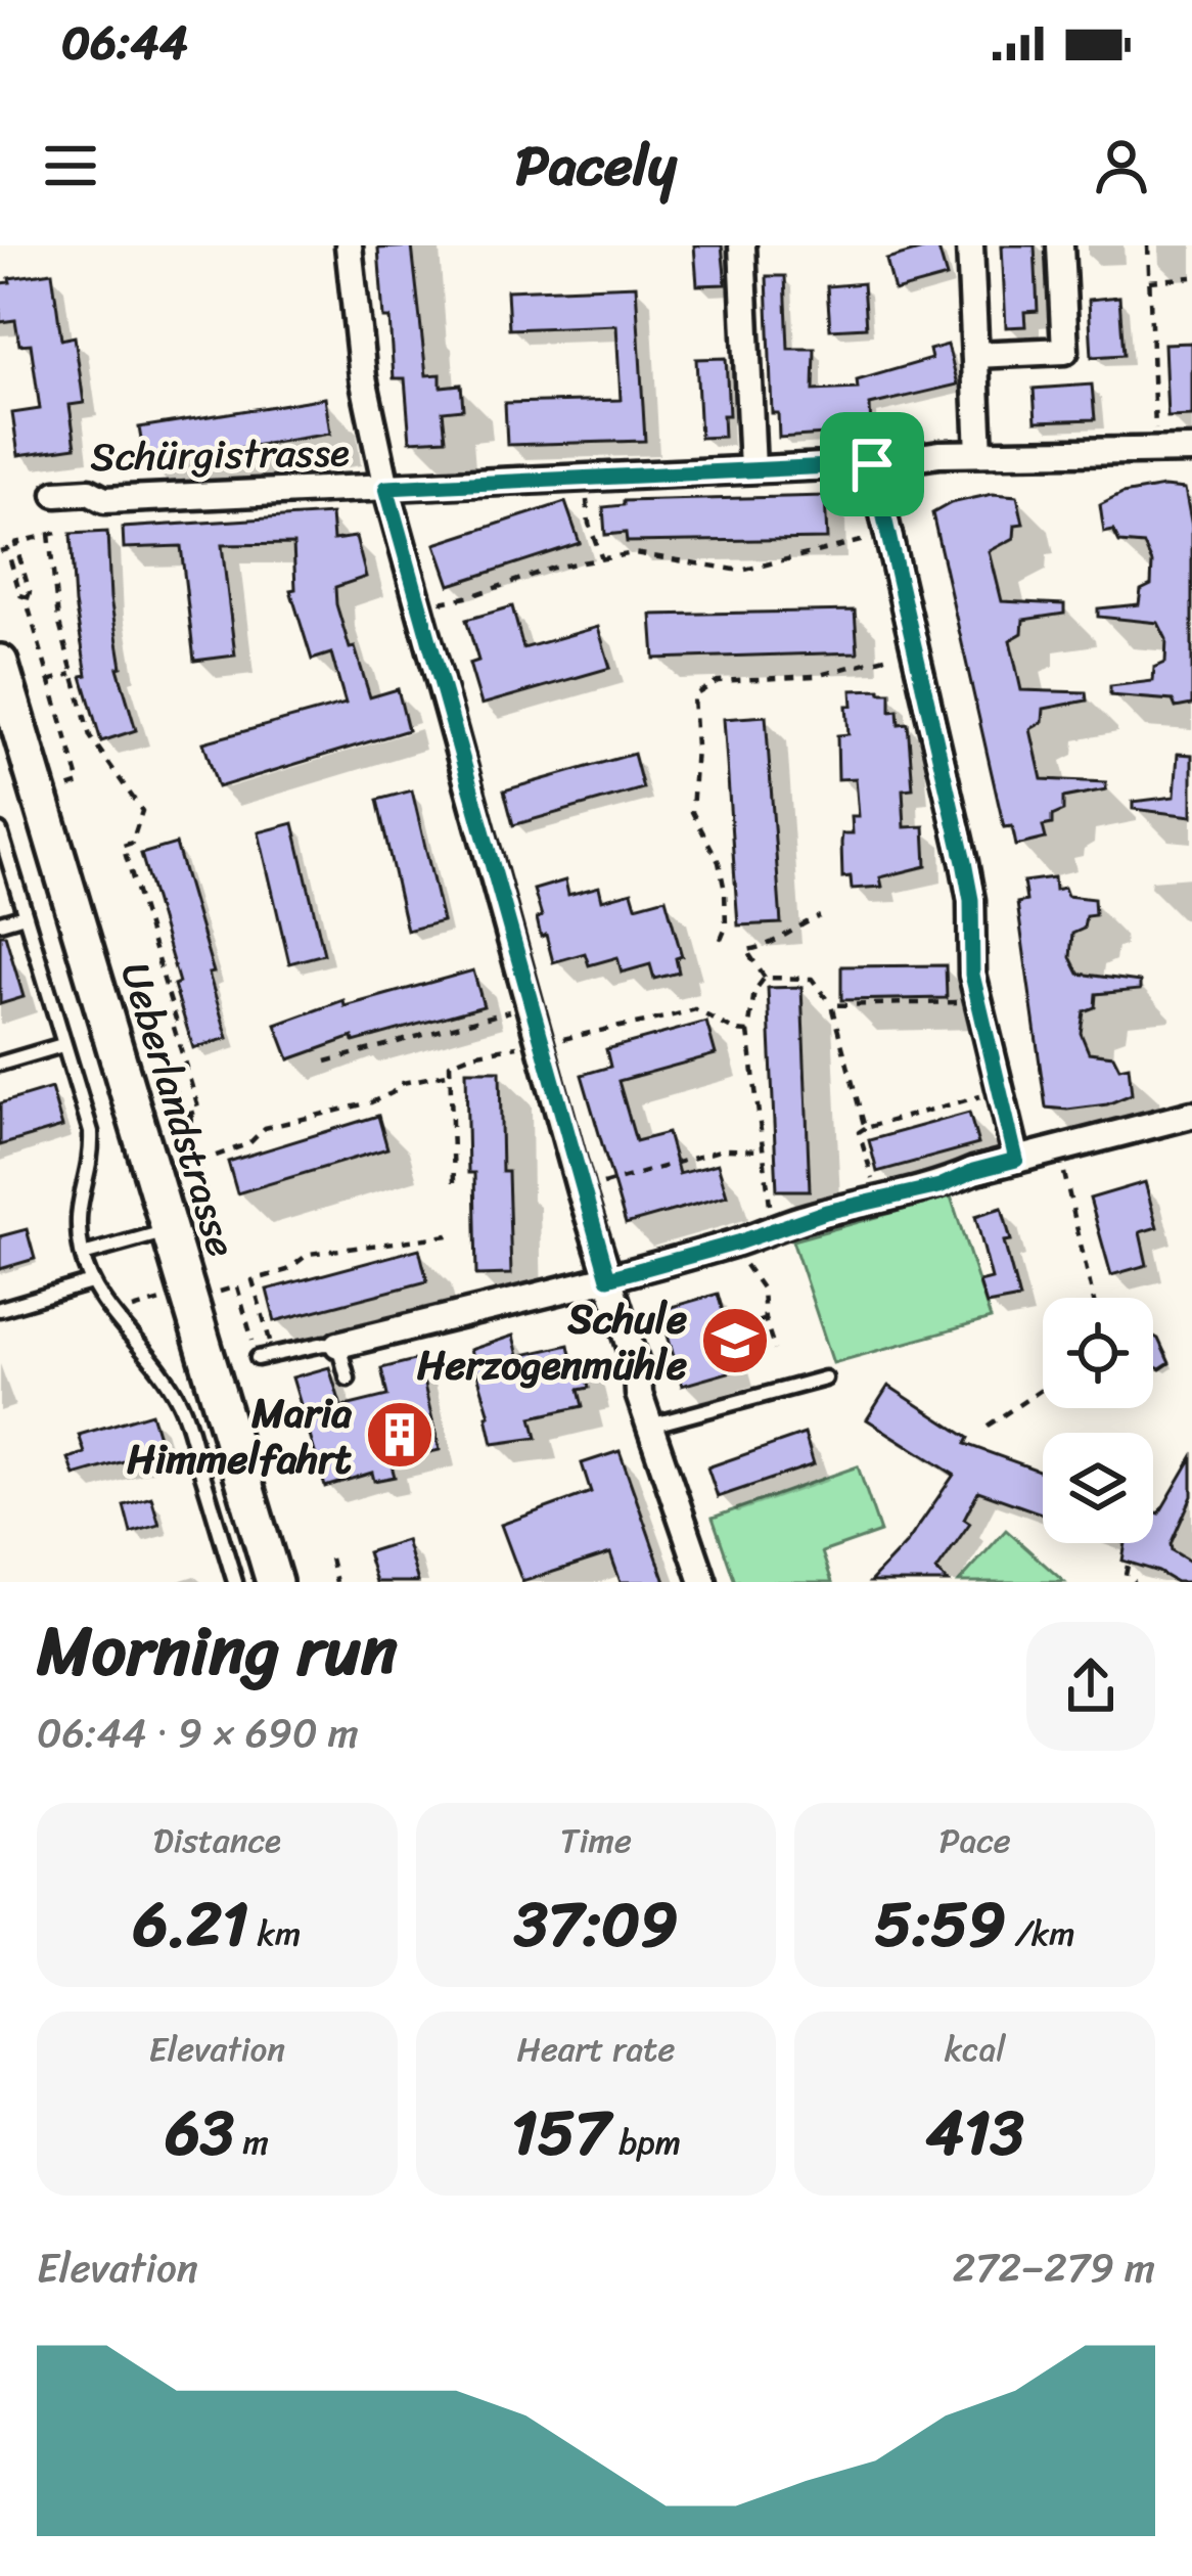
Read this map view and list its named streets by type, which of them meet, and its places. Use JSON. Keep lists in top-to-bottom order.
{
  "streets": {
    "street": ["Schürgistrasse", "Ueberlandstrasse"]
  },
  "places": {
    "school or university": ["Schule Herzogenmühle"],
    "building": ["Maria Himmelfahrt"]
  },
  "page": {
    "status": "06:44",
    "header": "Pacely",
    "heading": ["Morning run", "06:44 · 9 × 690 m"],
    "stats": [
      ["Distance", "6.21 km"],
      ["Time", "37:09"],
      ["Pace", "5:59 /km"],
      ["Elevation", "63 m"],
      ["Heart rate", "157 bpm"],
      ["kcal", "413"]
    ],
    "chart": ["Elevation", "272–279 m"]
  }
}
